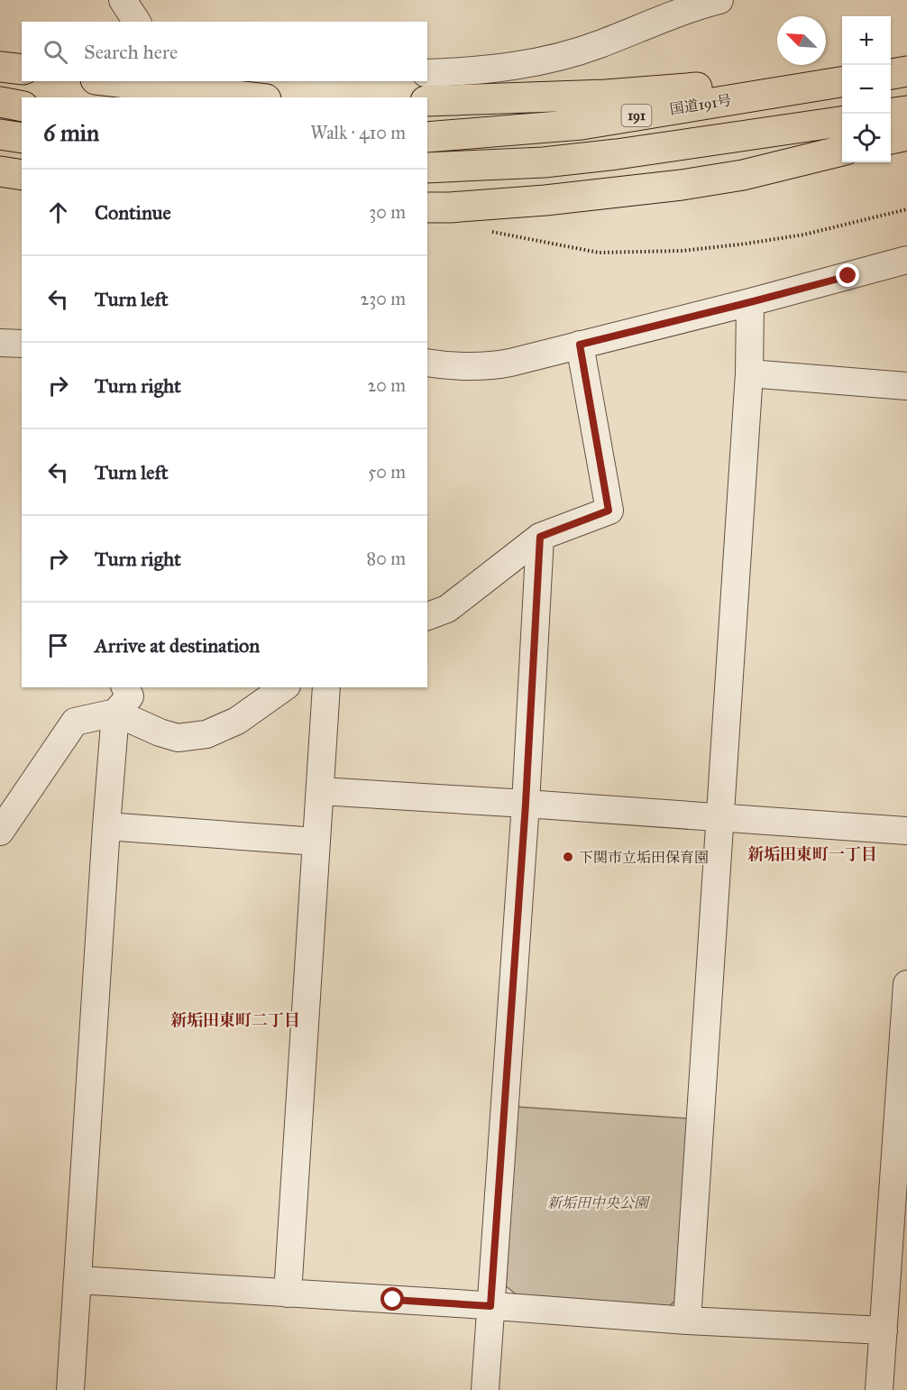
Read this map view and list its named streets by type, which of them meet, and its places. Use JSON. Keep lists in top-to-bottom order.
{
  "streets": {
    "highway": ["国道191号", "191"]
  },
  "districts": ["新垢田東町一丁目", "新垢田東町二丁目"],
  "parks": ["新垢田中央公園"],
  "places": ["下関市立垢田保育園"],
  "north": "top left",
  "page": {
    "map_buttons": ["+", "−"],
    "search": "Search here",
    "heading": ["6 min", "Walk · 410 m"],
    "list": [
      ["Continue", "30 m"],
      ["Turn left", "230 m"],
      ["Turn right", "20 m"],
      ["Turn left", "50 m"],
      ["Turn right", "80 m"],
      "Arrive at destination"
    ]
  }
}
